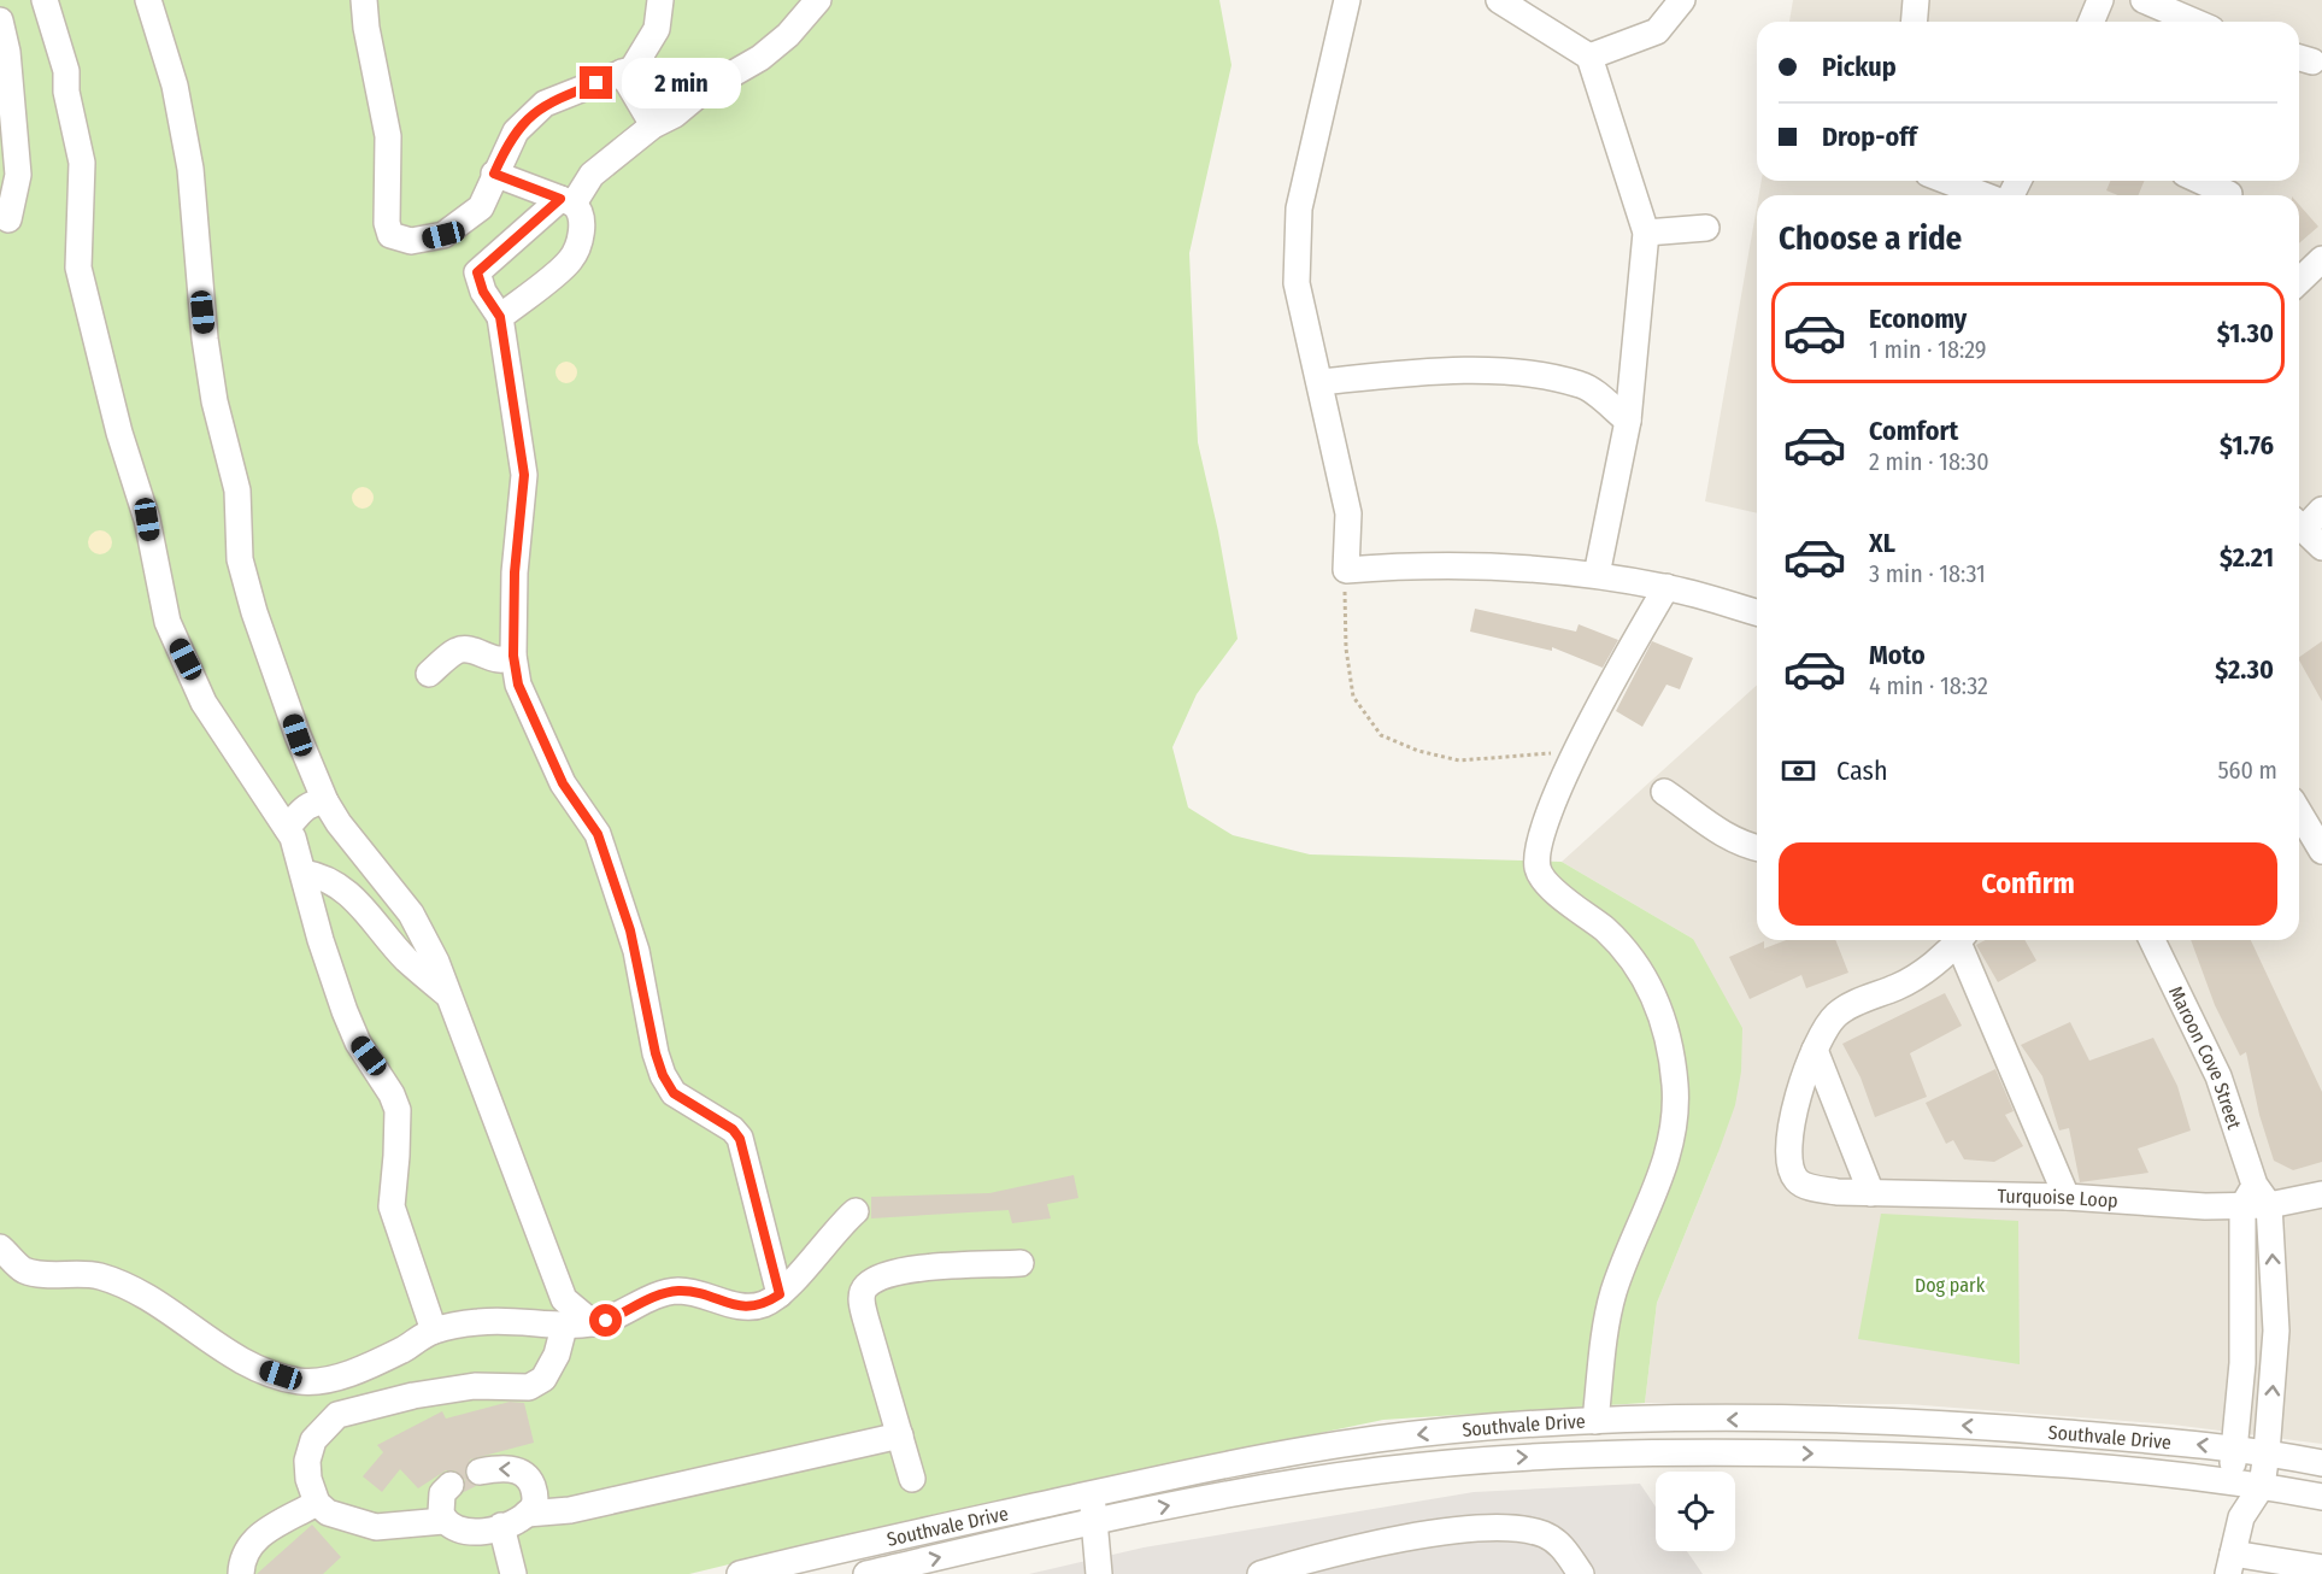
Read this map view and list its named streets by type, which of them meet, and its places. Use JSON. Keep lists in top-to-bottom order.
{
  "streets": {
    "street": ["Maroon Cove Street", "Turquoise Loop", "Southvale Drive"]
  },
  "crossings": [
    ["Maroon Cove Street", "Turquoise Loop"],
    ["Maroon Cove Street", "Southvale Drive"]
  ],
  "parks": ["Dog park"],
  "page": {
    "banner": ["Pickup", "Drop-off"],
    "bubble": "2 min",
    "heading": "Choose a ride",
    "list": [
      {
        "name": "Economy",
        "note": "1 min · 18:29",
        "value": "$1.30"
      },
      {
        "name": "Comfort",
        "note": "2 min · 18:30",
        "value": "$1.76"
      },
      {
        "name": "XL",
        "note": "3 min · 18:31",
        "value": "$2.21"
      },
      {
        "name": "Moto",
        "note": "4 min · 18:32",
        "value": "$2.30"
      }
    ],
    "pay": ["Cash", "560 m"],
    "buttons": "Confirm"
  }
}
